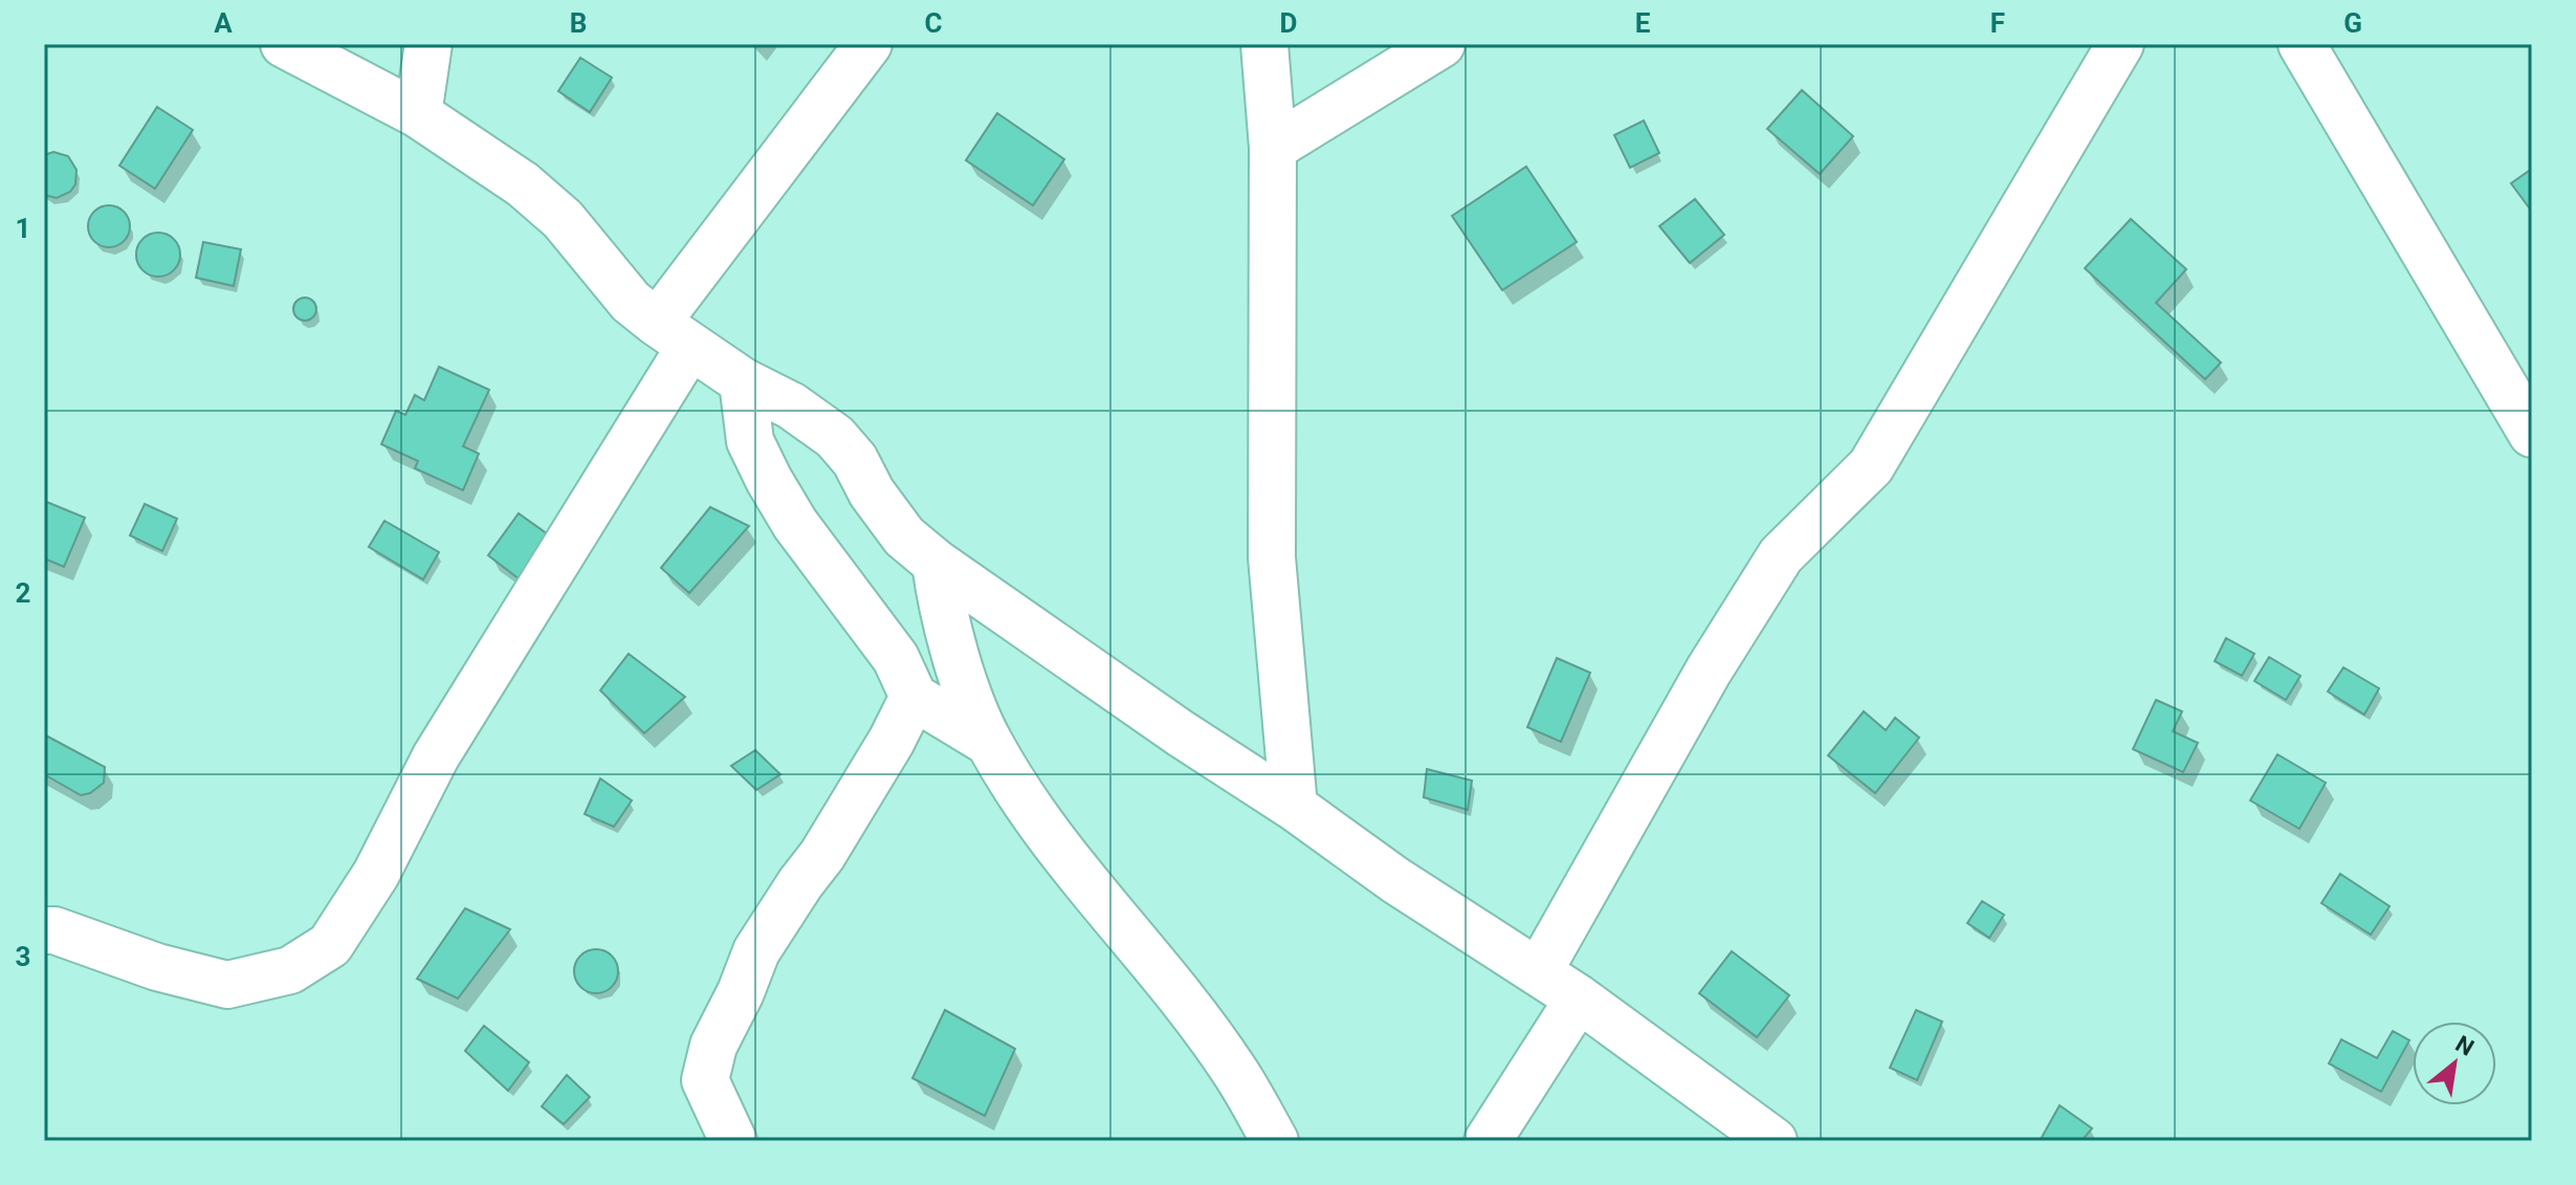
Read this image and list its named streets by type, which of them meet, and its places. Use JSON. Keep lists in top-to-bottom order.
{
  "north": "top right",
  "grid": {
    "columns": [
      "A",
      "B",
      "C",
      "D",
      "E",
      "F",
      "G"
    ],
    "rows": ["1", "2", "3"]
  }
}
